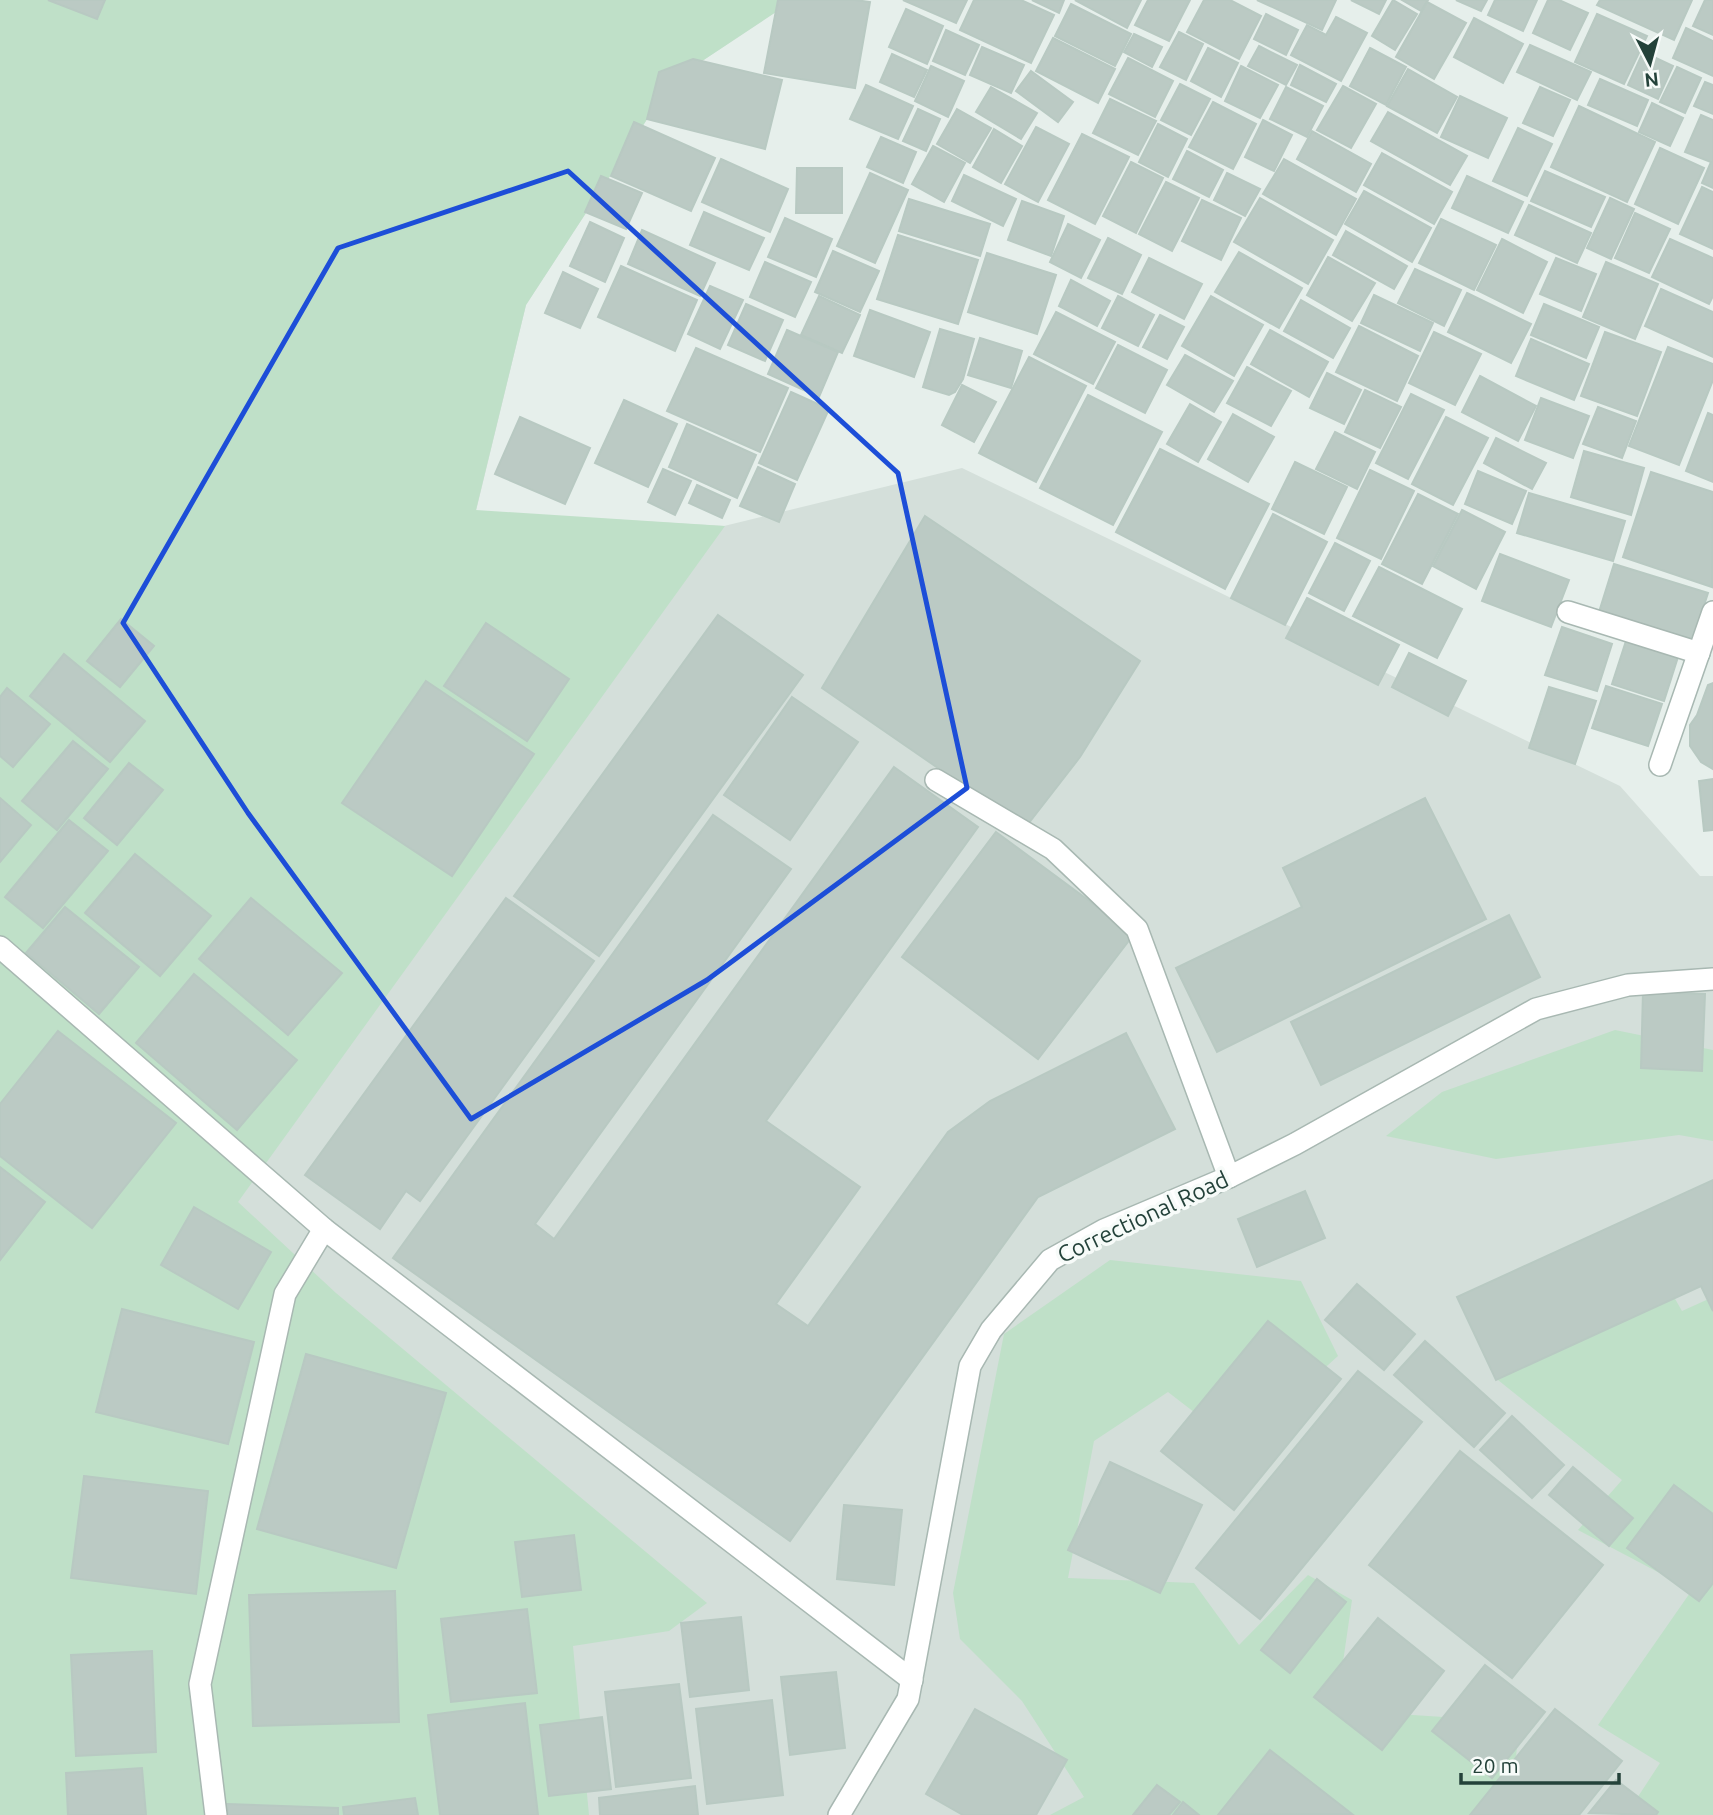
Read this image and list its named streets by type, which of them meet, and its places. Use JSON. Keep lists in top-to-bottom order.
{
  "streets": {
    "street": ["Correctional Road"]
  },
  "scale_bar": "20 m",
  "north": "bottom"
}
